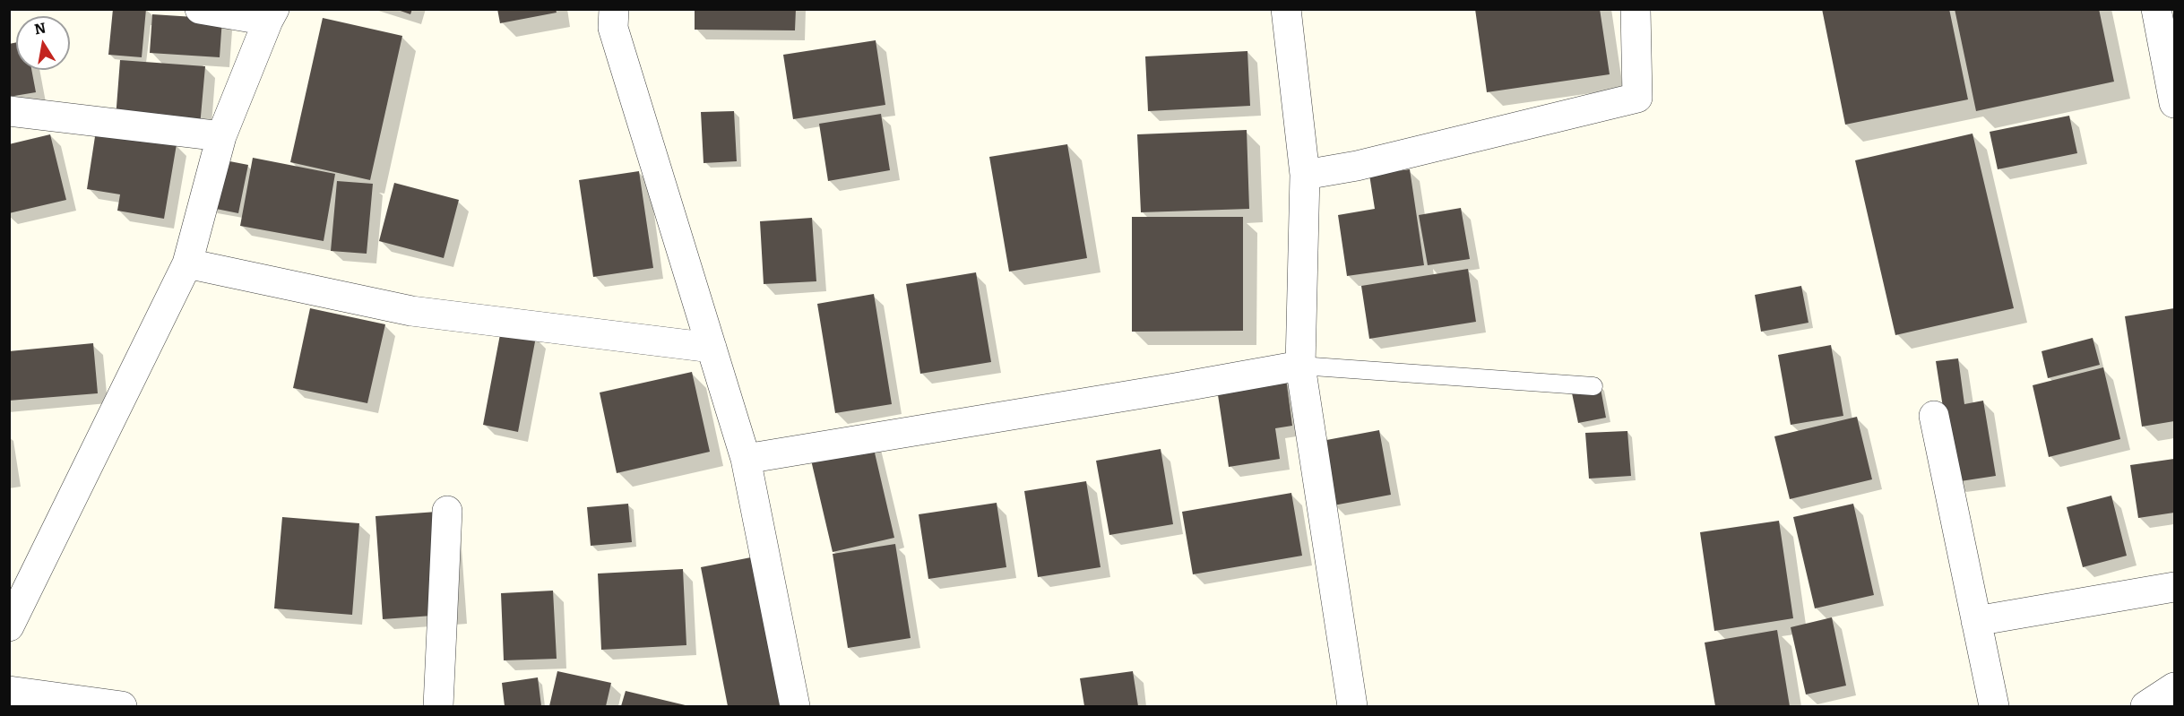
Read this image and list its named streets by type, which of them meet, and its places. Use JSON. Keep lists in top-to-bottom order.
{
  "north": "top"
}
